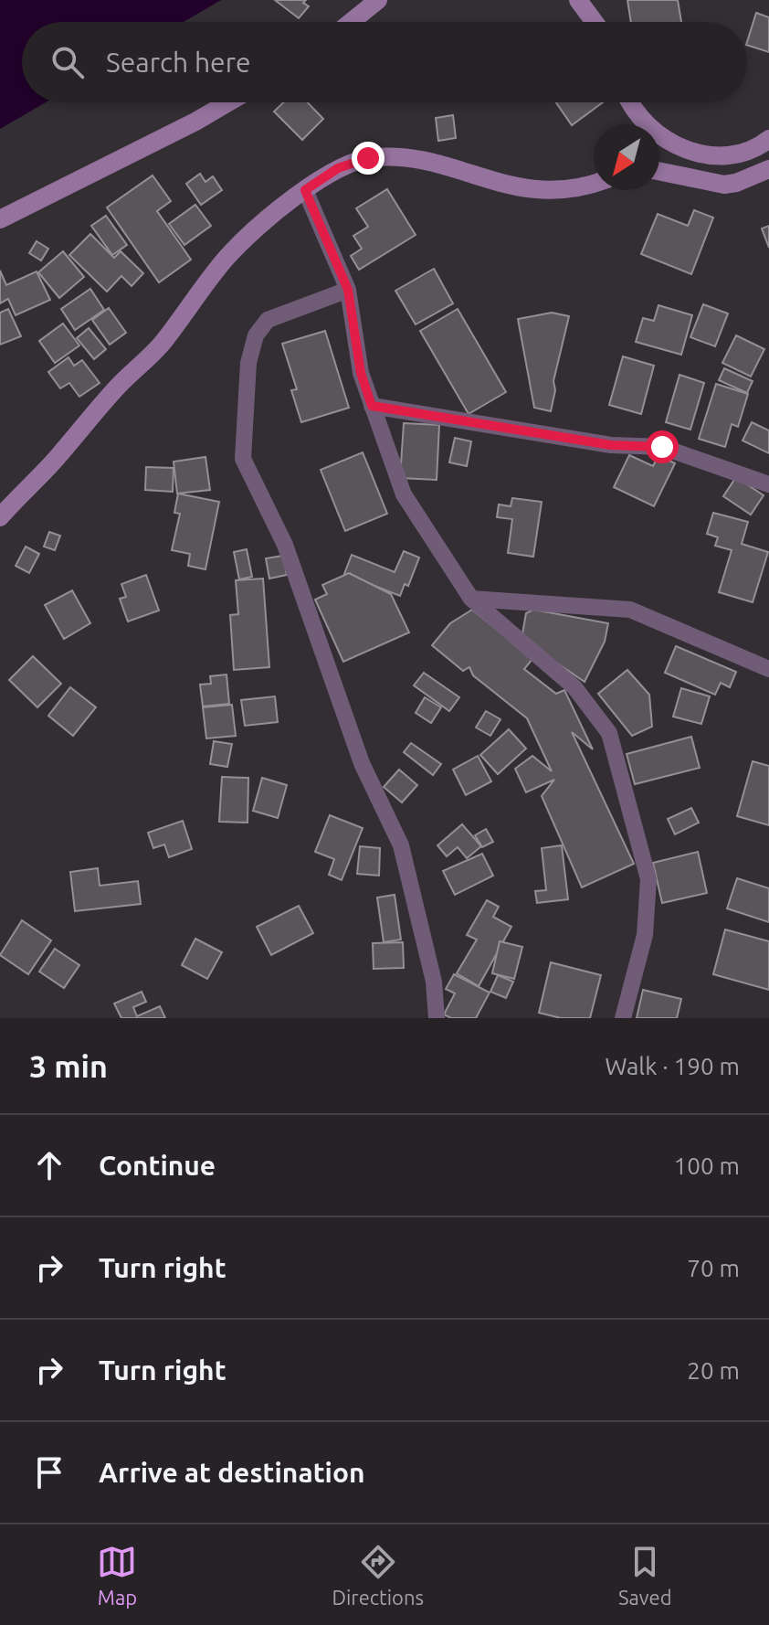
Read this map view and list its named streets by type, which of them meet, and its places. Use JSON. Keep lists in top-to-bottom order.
{
  "north": "bottom left",
  "page": {
    "search": "Search here",
    "heading": ["3 min", "Walk · 190 m"],
    "list": [
      ["Continue", "100 m"],
      ["Turn right", "70 m"],
      ["Turn right", "20 m"],
      "Arrive at destination"
    ],
    "nav": ["Map", "Directions", "Saved"]
  }
}
